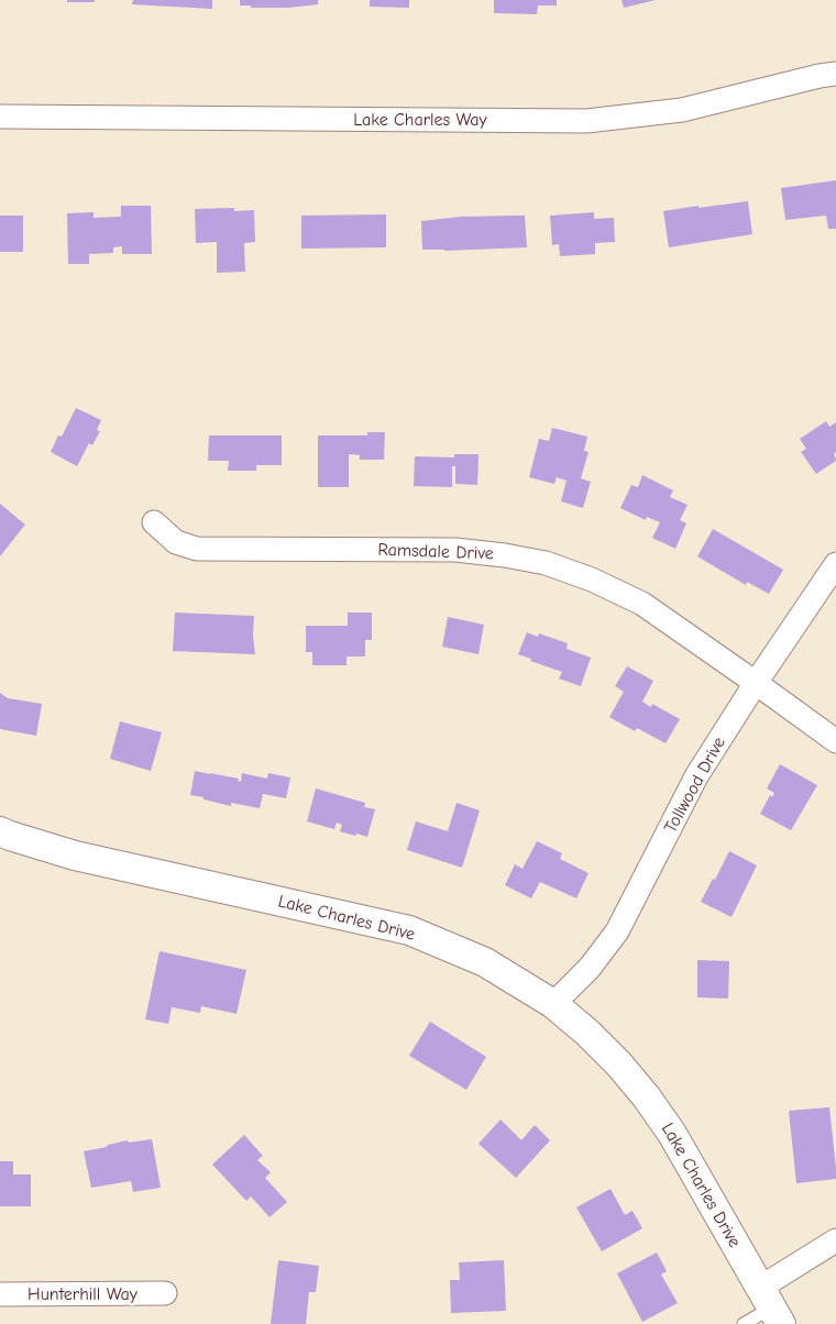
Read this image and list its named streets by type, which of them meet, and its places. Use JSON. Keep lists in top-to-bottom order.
{
  "streets": {
    "street": [
      "Lake Charles Way",
      "Ramsdale Drive",
      "Tollwood Drive",
      "Lake Charles Drive",
      "Hunterhill Way"
    ]
  },
  "crossings": [
    ["Ramsdale Drive", "Tollwood Drive"],
    ["Tollwood Drive", "Lake Charles Drive"]
  ]
}
